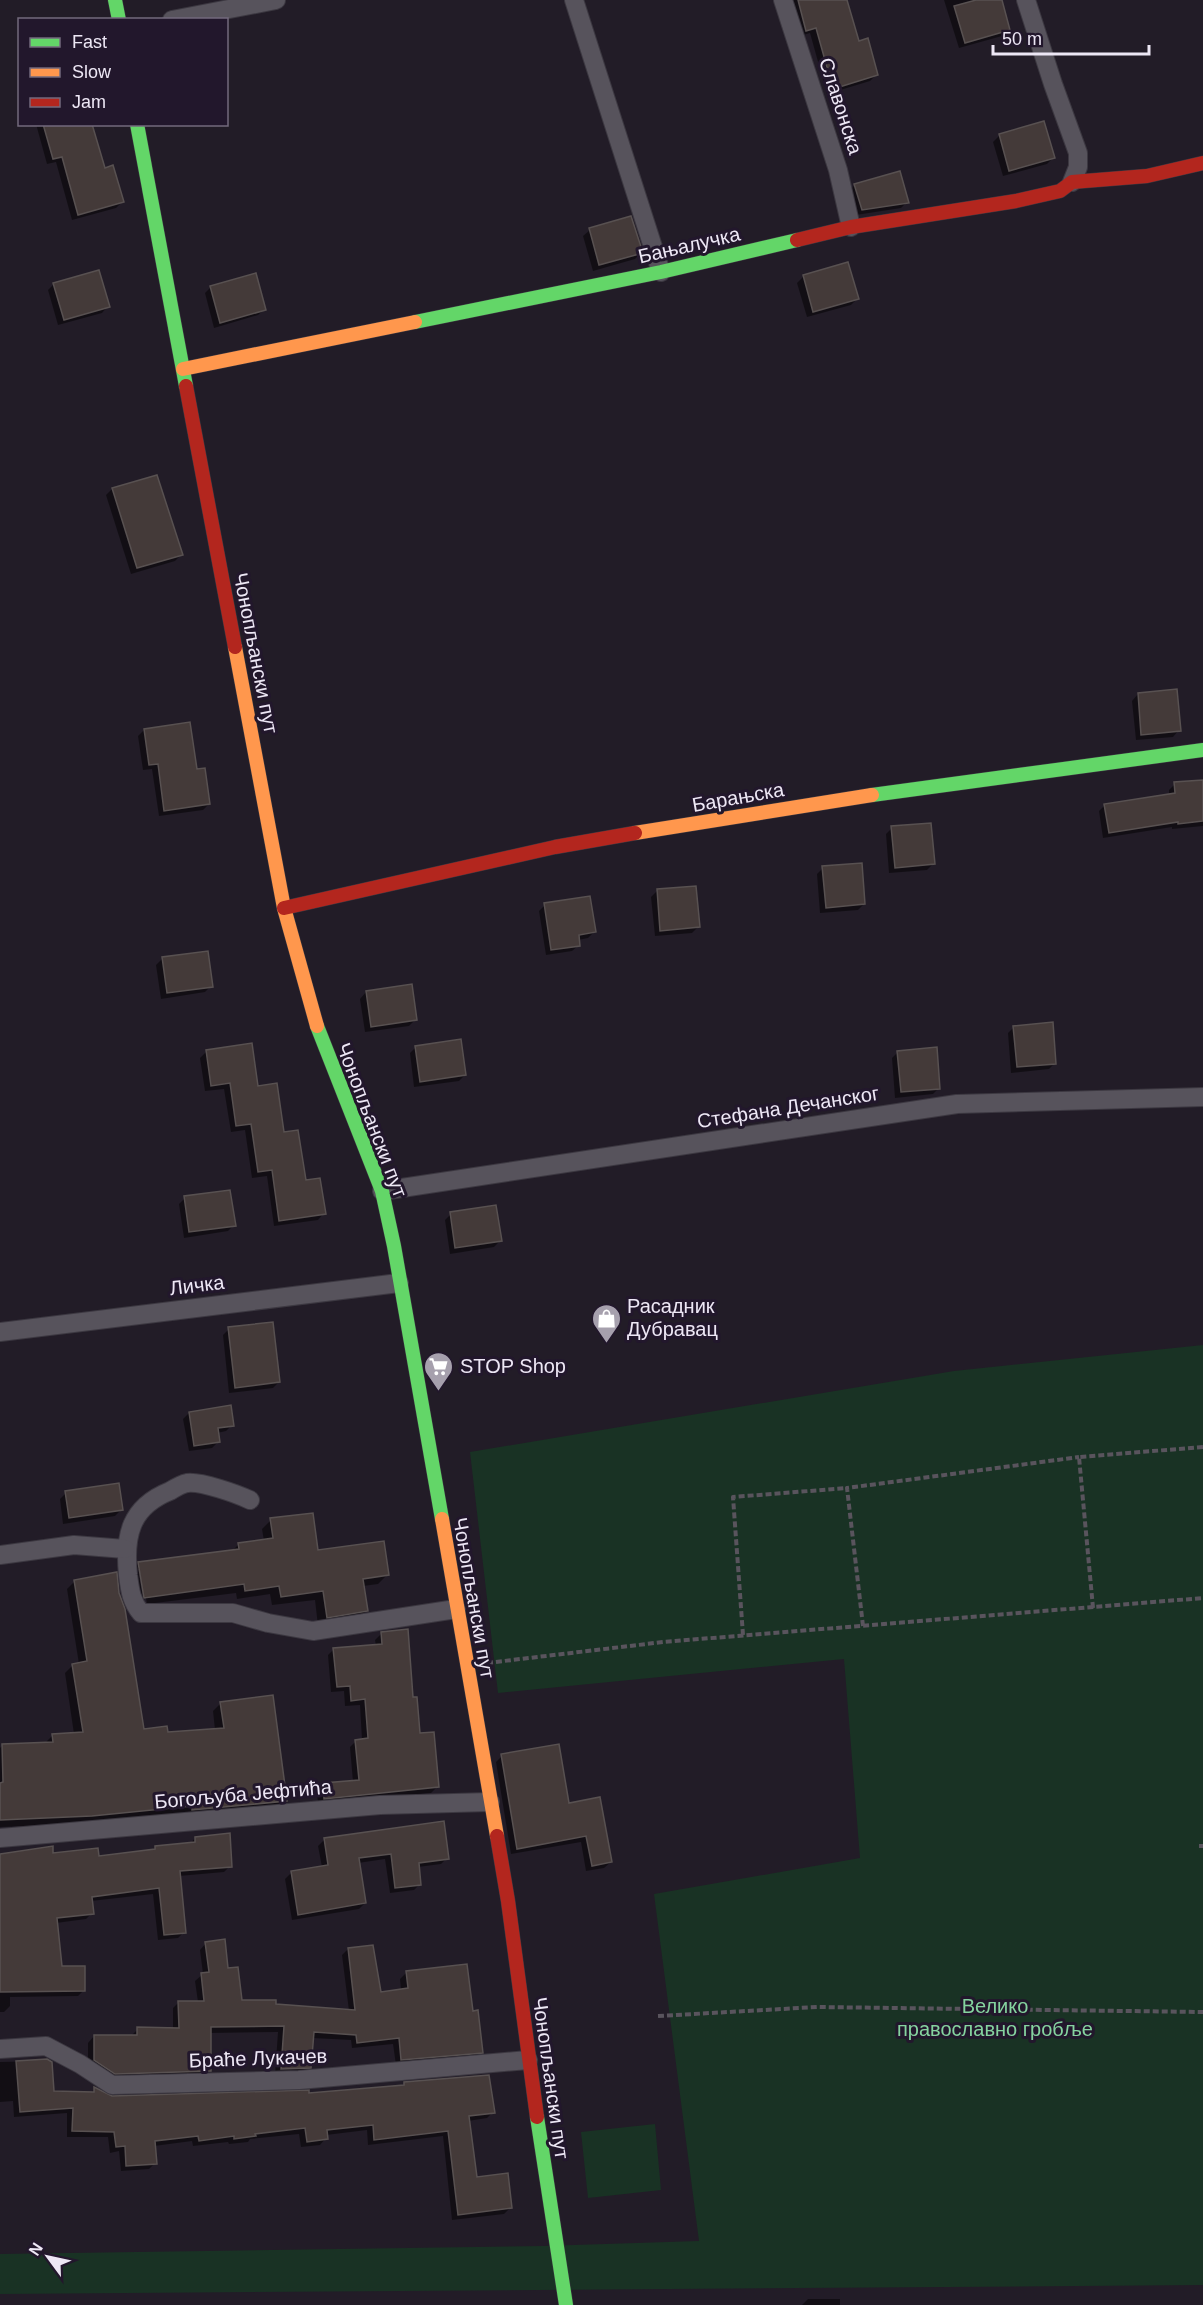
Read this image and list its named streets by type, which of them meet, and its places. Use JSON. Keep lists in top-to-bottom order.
{
  "streets": {
    "street": [
      "Славонска",
      "Бањалучка",
      "Чонопљански пут",
      "Барањска",
      "Стефана Дечанског",
      "Личка",
      "Богољуба Јефтића",
      "Браће Лукачев"
    ]
  },
  "crossings": [
    ["Славонска", "Бањалучка"],
    ["Бањалучка", "Чонопљански пут"],
    ["Чонопљански пут", "Барањска"],
    ["Чонопљански пут", "Стефана Дечанског"],
    ["Чонопљански пут", "Личка"],
    ["Чонопљански пут", "Богољуба Јефтића"],
    ["Чонопљански пут", "Браће Лукачев"]
  ],
  "parks": ["Велико православно гробље"],
  "places": {
    "shop": ["Расадник Дубравац"],
    "supermarket": ["STOP Shop"]
  },
  "legend": ["Fast", "Slow", "Jam"],
  "scale_bar": "50 m",
  "north": "top left"
}
